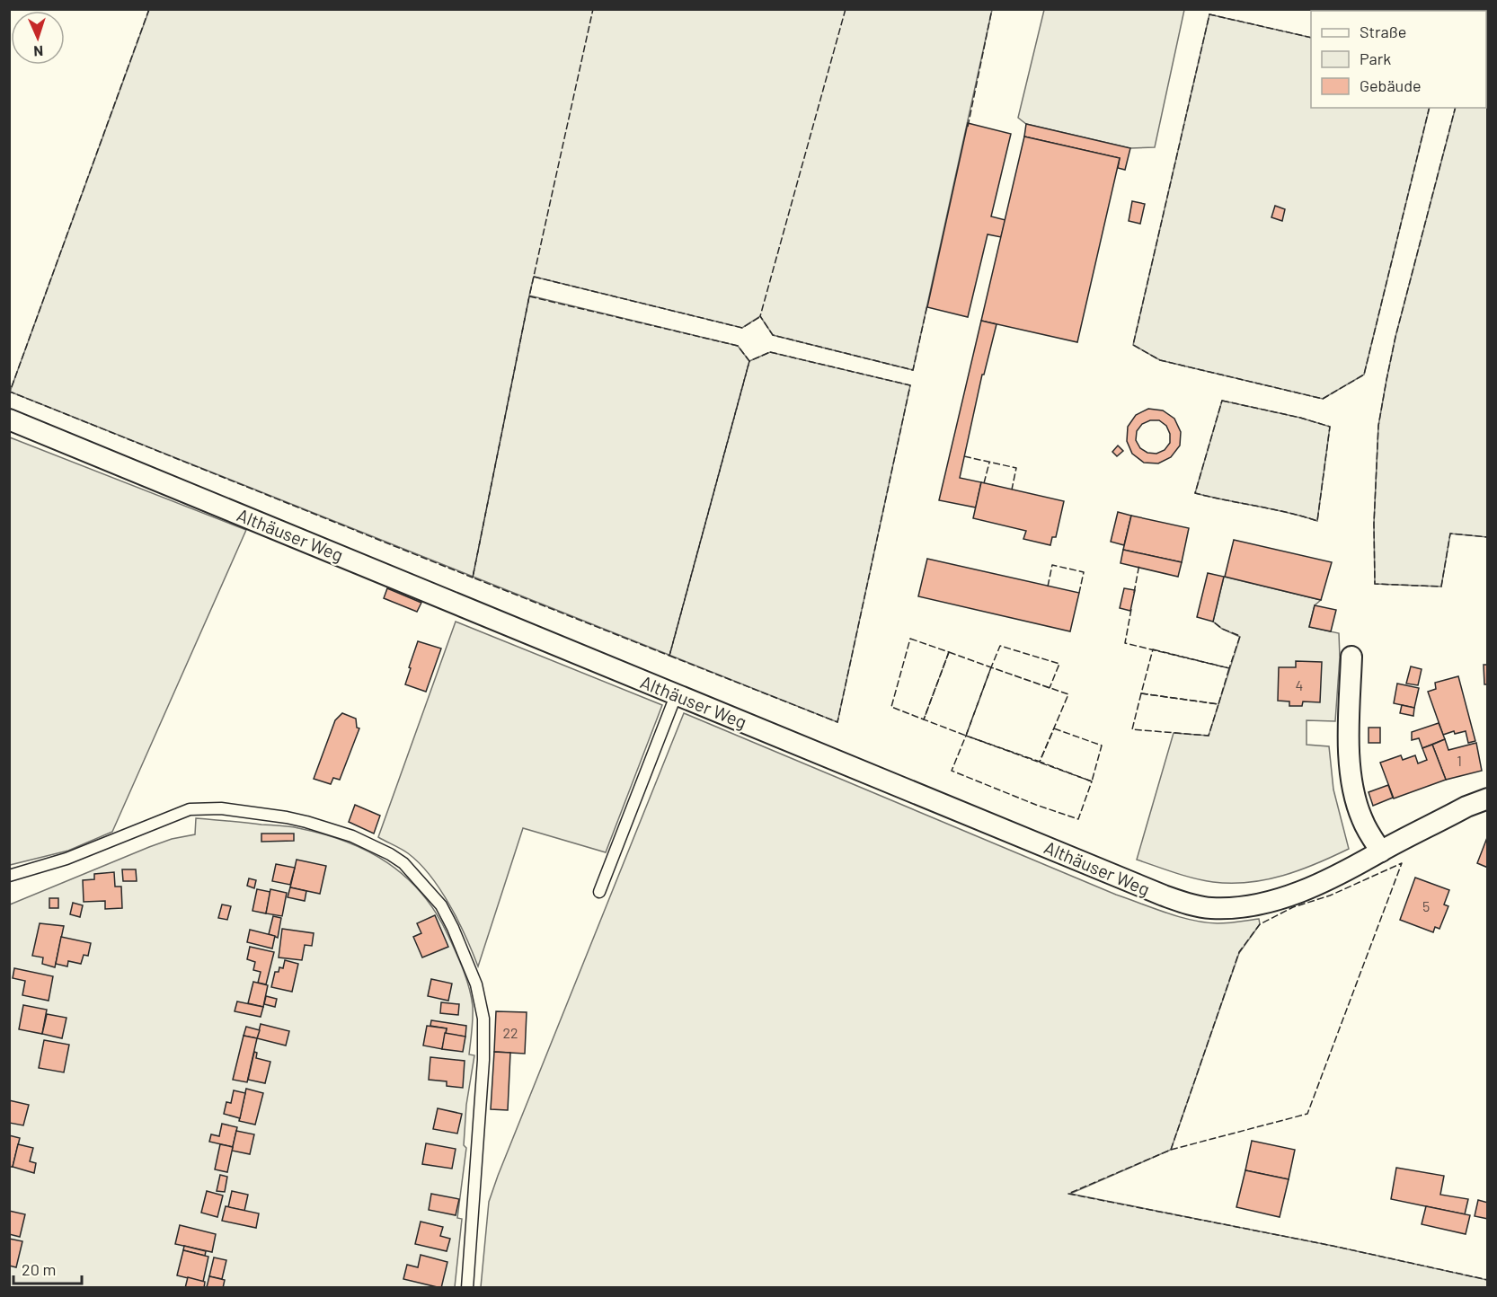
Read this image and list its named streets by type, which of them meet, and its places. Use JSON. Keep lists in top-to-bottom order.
{
  "streets": {
    "street": ["Althäuser Weg"]
  },
  "house_numbers": [
    "4",
    "1",
    "5",
    "22"
  ],
  "legend": ["Straße", "Park", "Gebäude"],
  "scale_bar": "20 m",
  "north": "bottom"
}
